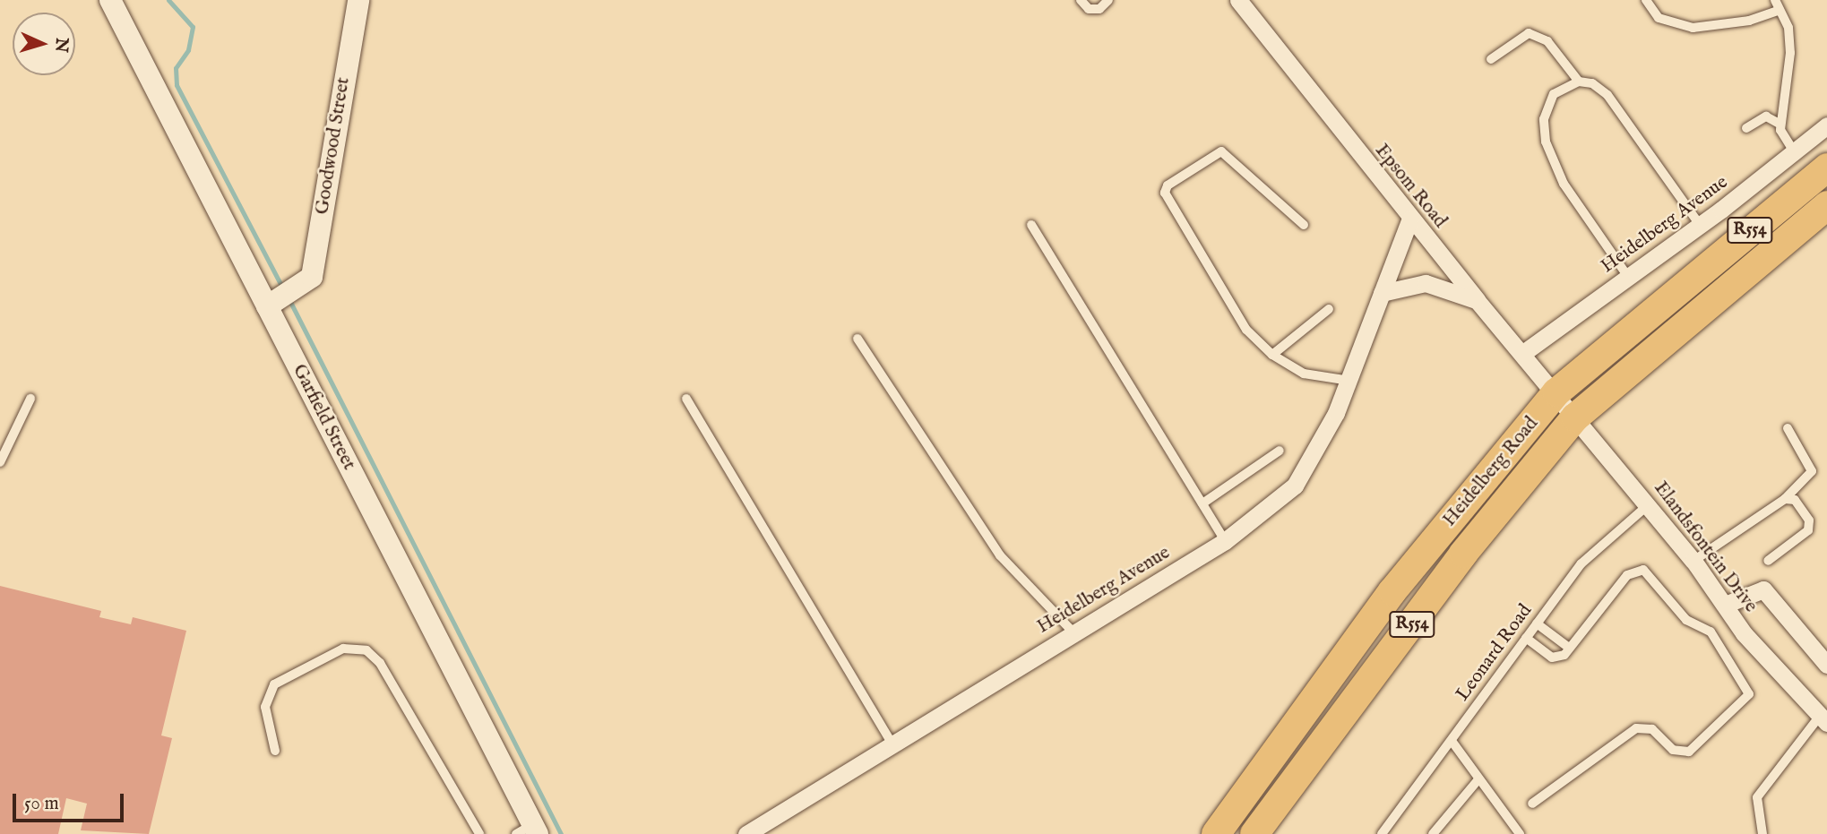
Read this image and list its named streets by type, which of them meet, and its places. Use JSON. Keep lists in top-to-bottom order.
{
  "streets": {
    "main road": ["R554", "Heidelberg Road"],
    "street": [
      "Goodwood Street",
      "Epsom Road",
      "Heidelberg Avenue",
      "Garfield Street",
      "Elandsfontein Drive"
    ],
    "lane": ["Leonard Road"]
  },
  "crossings": [
    ["Goodwood Street", "Garfield Street"],
    ["Epsom Road", "Heidelberg Avenue"],
    ["Epsom Road", "Heidelberg Road"],
    ["Epsom Road", "Elandsfontein Drive"],
    ["Heidelberg Road", "Elandsfontein Drive"],
    ["Elandsfontein Drive", "Leonard Road"]
  ],
  "scale_bar": "50 m",
  "north": "right"
}
